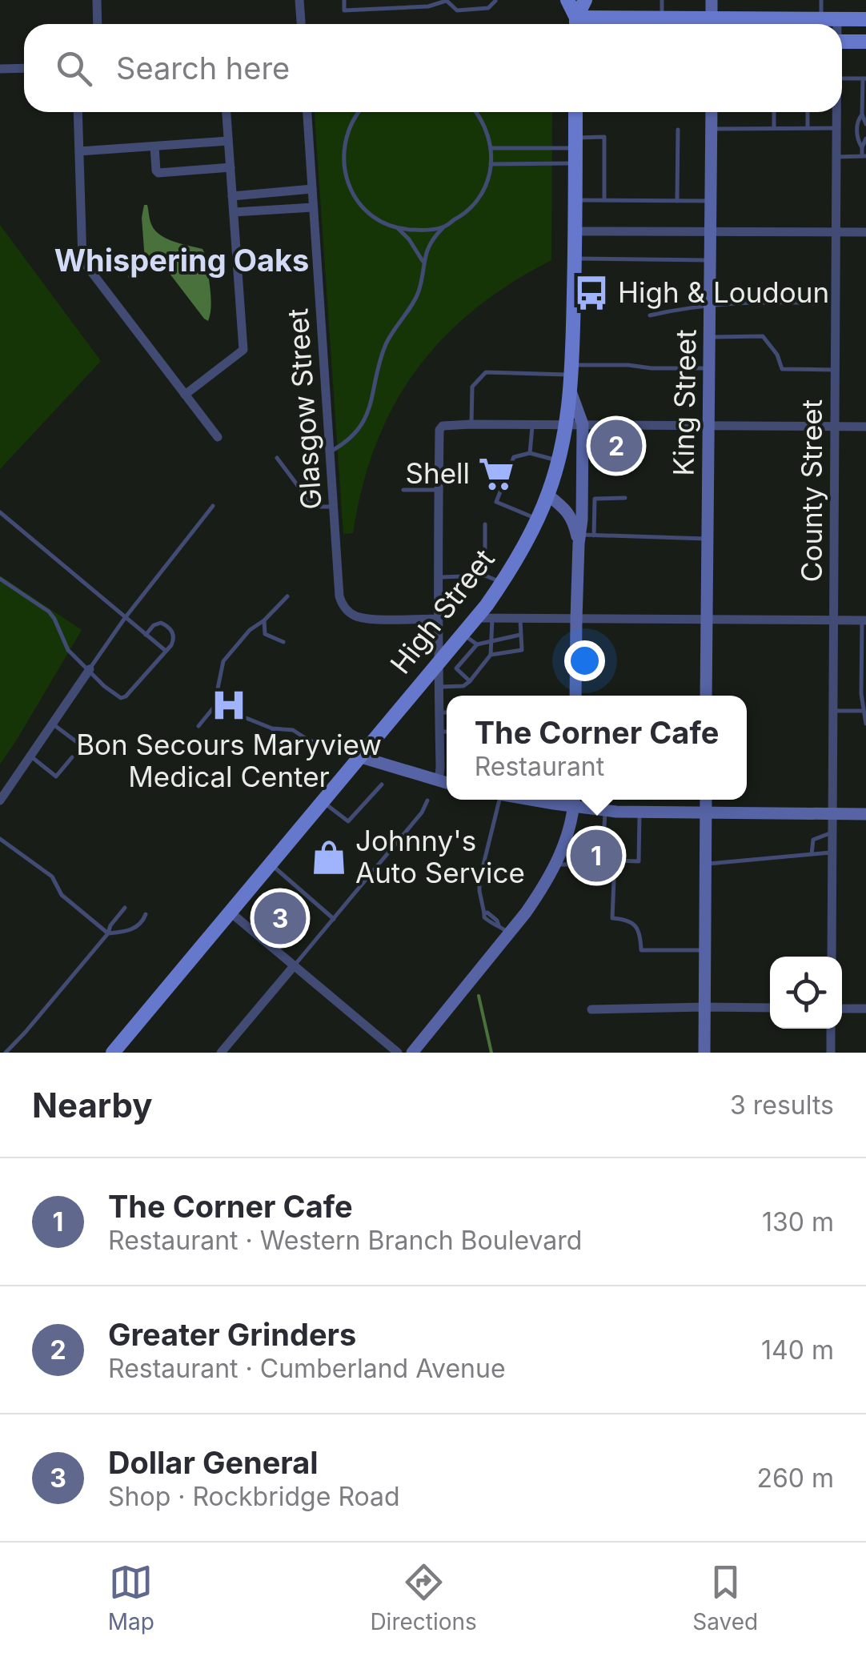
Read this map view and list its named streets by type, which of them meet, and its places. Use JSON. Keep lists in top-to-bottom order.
{
  "streets": {
    "main road": ["High Street"],
    "street": ["King Street", "Glasgow Street", "County Street"]
  },
  "districts": ["Whispering Oaks"],
  "places": {
    "bus stop": ["High & Loudoun"],
    "supermarket": ["Shell"],
    "hospital": ["Bon Secours Maryview Medical Center"],
    "shop": ["Johnny's Auto Service"]
  },
  "page": {
    "search": "Search here",
    "pins": ["2", "1", "3"],
    "popup": ["The Corner Cafe", "Restaurant"],
    "heading": ["Nearby", "3 results"],
    "list": [
      {
        "mark": "1",
        "name": "The Corner Cafe",
        "note": "Restaurant · Western Branch Boulevard",
        "value": "130 m"
      },
      {
        "mark": "2",
        "name": "Greater Grinders",
        "note": "Restaurant · Cumberland Avenue",
        "value": "140 m"
      },
      {
        "mark": "3",
        "name": "Dollar General",
        "note": "Shop · Rockbridge Road",
        "value": "260 m"
      }
    ],
    "nav": ["Map", "Directions", "Saved"]
  }
}
